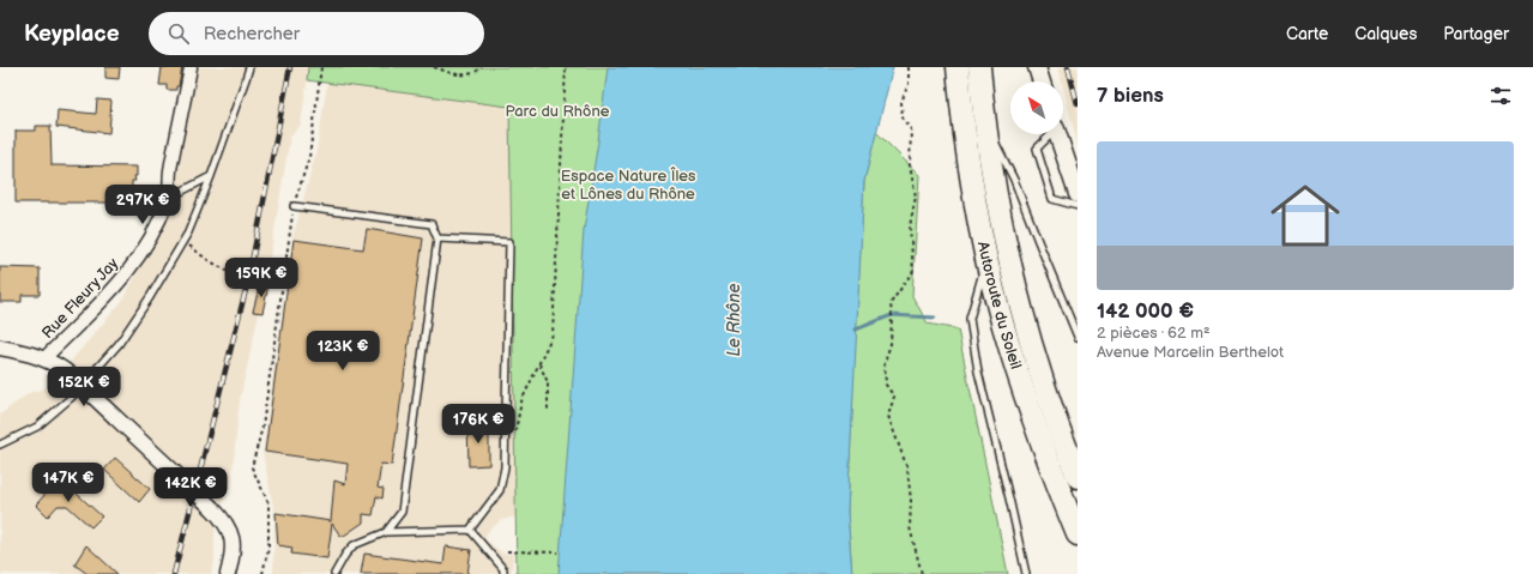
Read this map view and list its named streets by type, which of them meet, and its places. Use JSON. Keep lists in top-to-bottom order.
{
  "streets": {
    "highway": ["Autoroute du Soleil"],
    "street": ["Rue Fleury Jay"]
  },
  "water": ["Le Rhône"],
  "parks": ["Parc du Rhône", "Espace Nature Îles et Lônes du Rhône"],
  "north": "top left",
  "page": {
    "header": "Keyplace",
    "search": "Rechercher",
    "nav": ["Carte", "Calques", "Partager"],
    "heading": "7 biens",
    "list": [
      {
        "name": "142 000 €",
        "note": "2 pièces · 62 m² · Avenue Marcelin Berthelot"
      }
    ],
    "price": [
      "297K €",
      "159K €",
      "123K €",
      "152K €",
      "176K €",
      "147K €",
      "142K €"
    ]
  }
}
